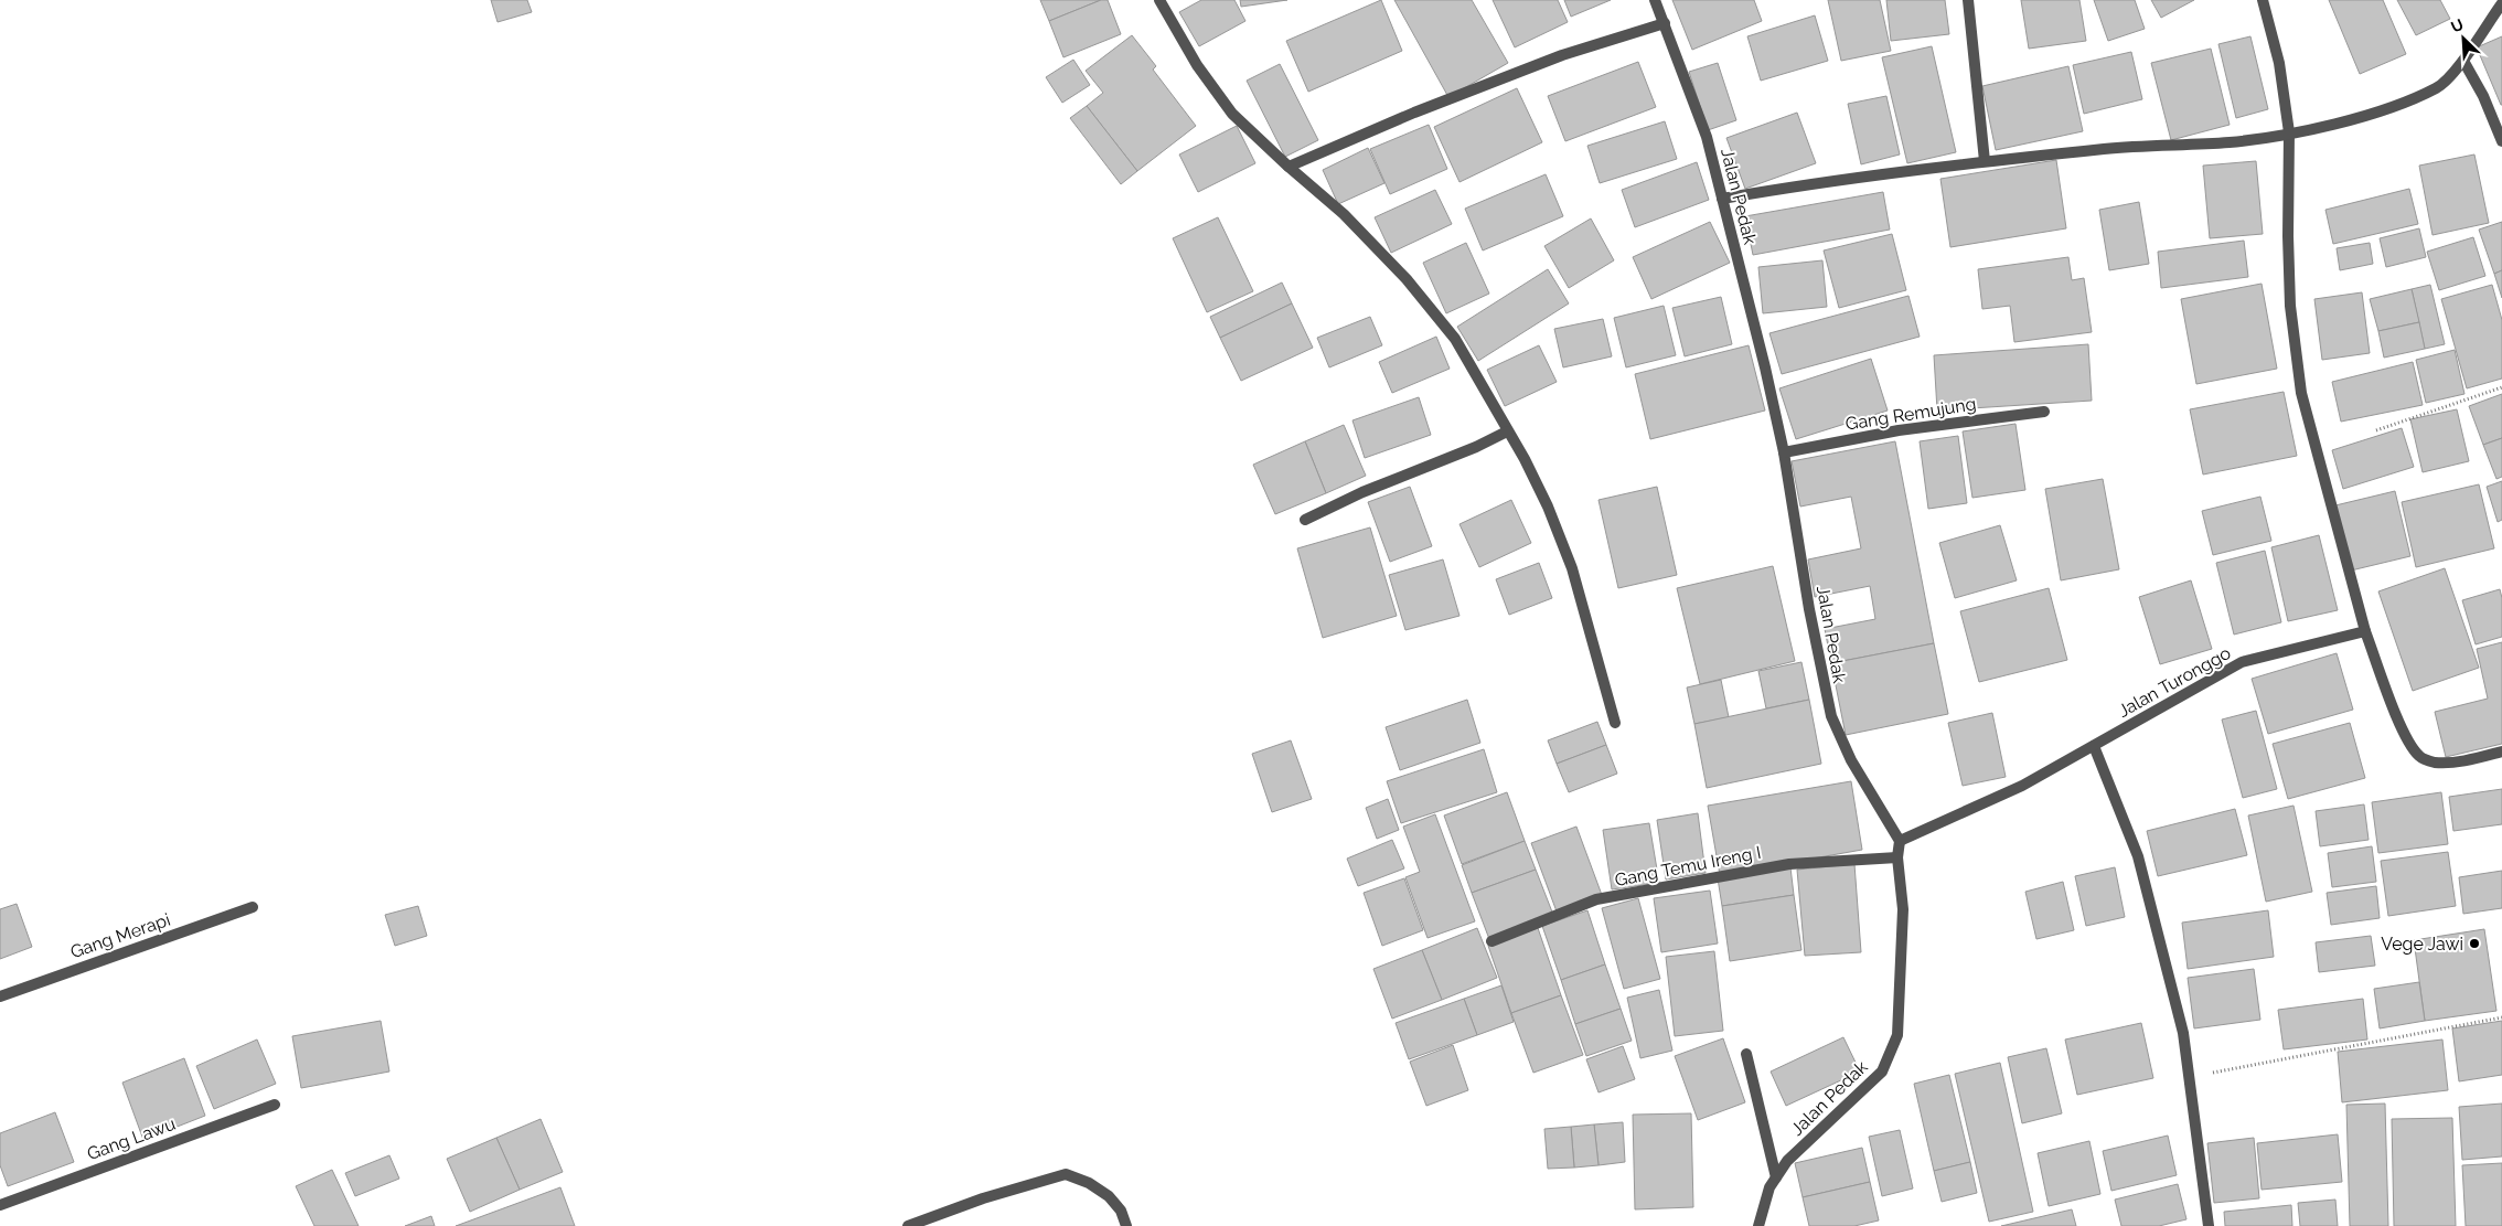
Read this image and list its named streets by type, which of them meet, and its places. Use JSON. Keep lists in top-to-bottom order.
{
  "streets": {
    "street": [
      "Jalan Pedak",
      "Gang Remujung",
      "Jalan Turonggo",
      "Gang Temu Ireng I",
      "Gang Merapi",
      "Gang Lawu"
    ]
  },
  "crossings": [
    ["Jalan Pedak", "Gang Remujung"],
    ["Jalan Pedak", "Jalan Turonggo"],
    ["Jalan Pedak", "Gang Temu Ireng I"]
  ],
  "places": ["Vege Jawi"],
  "north": "top left"
}
